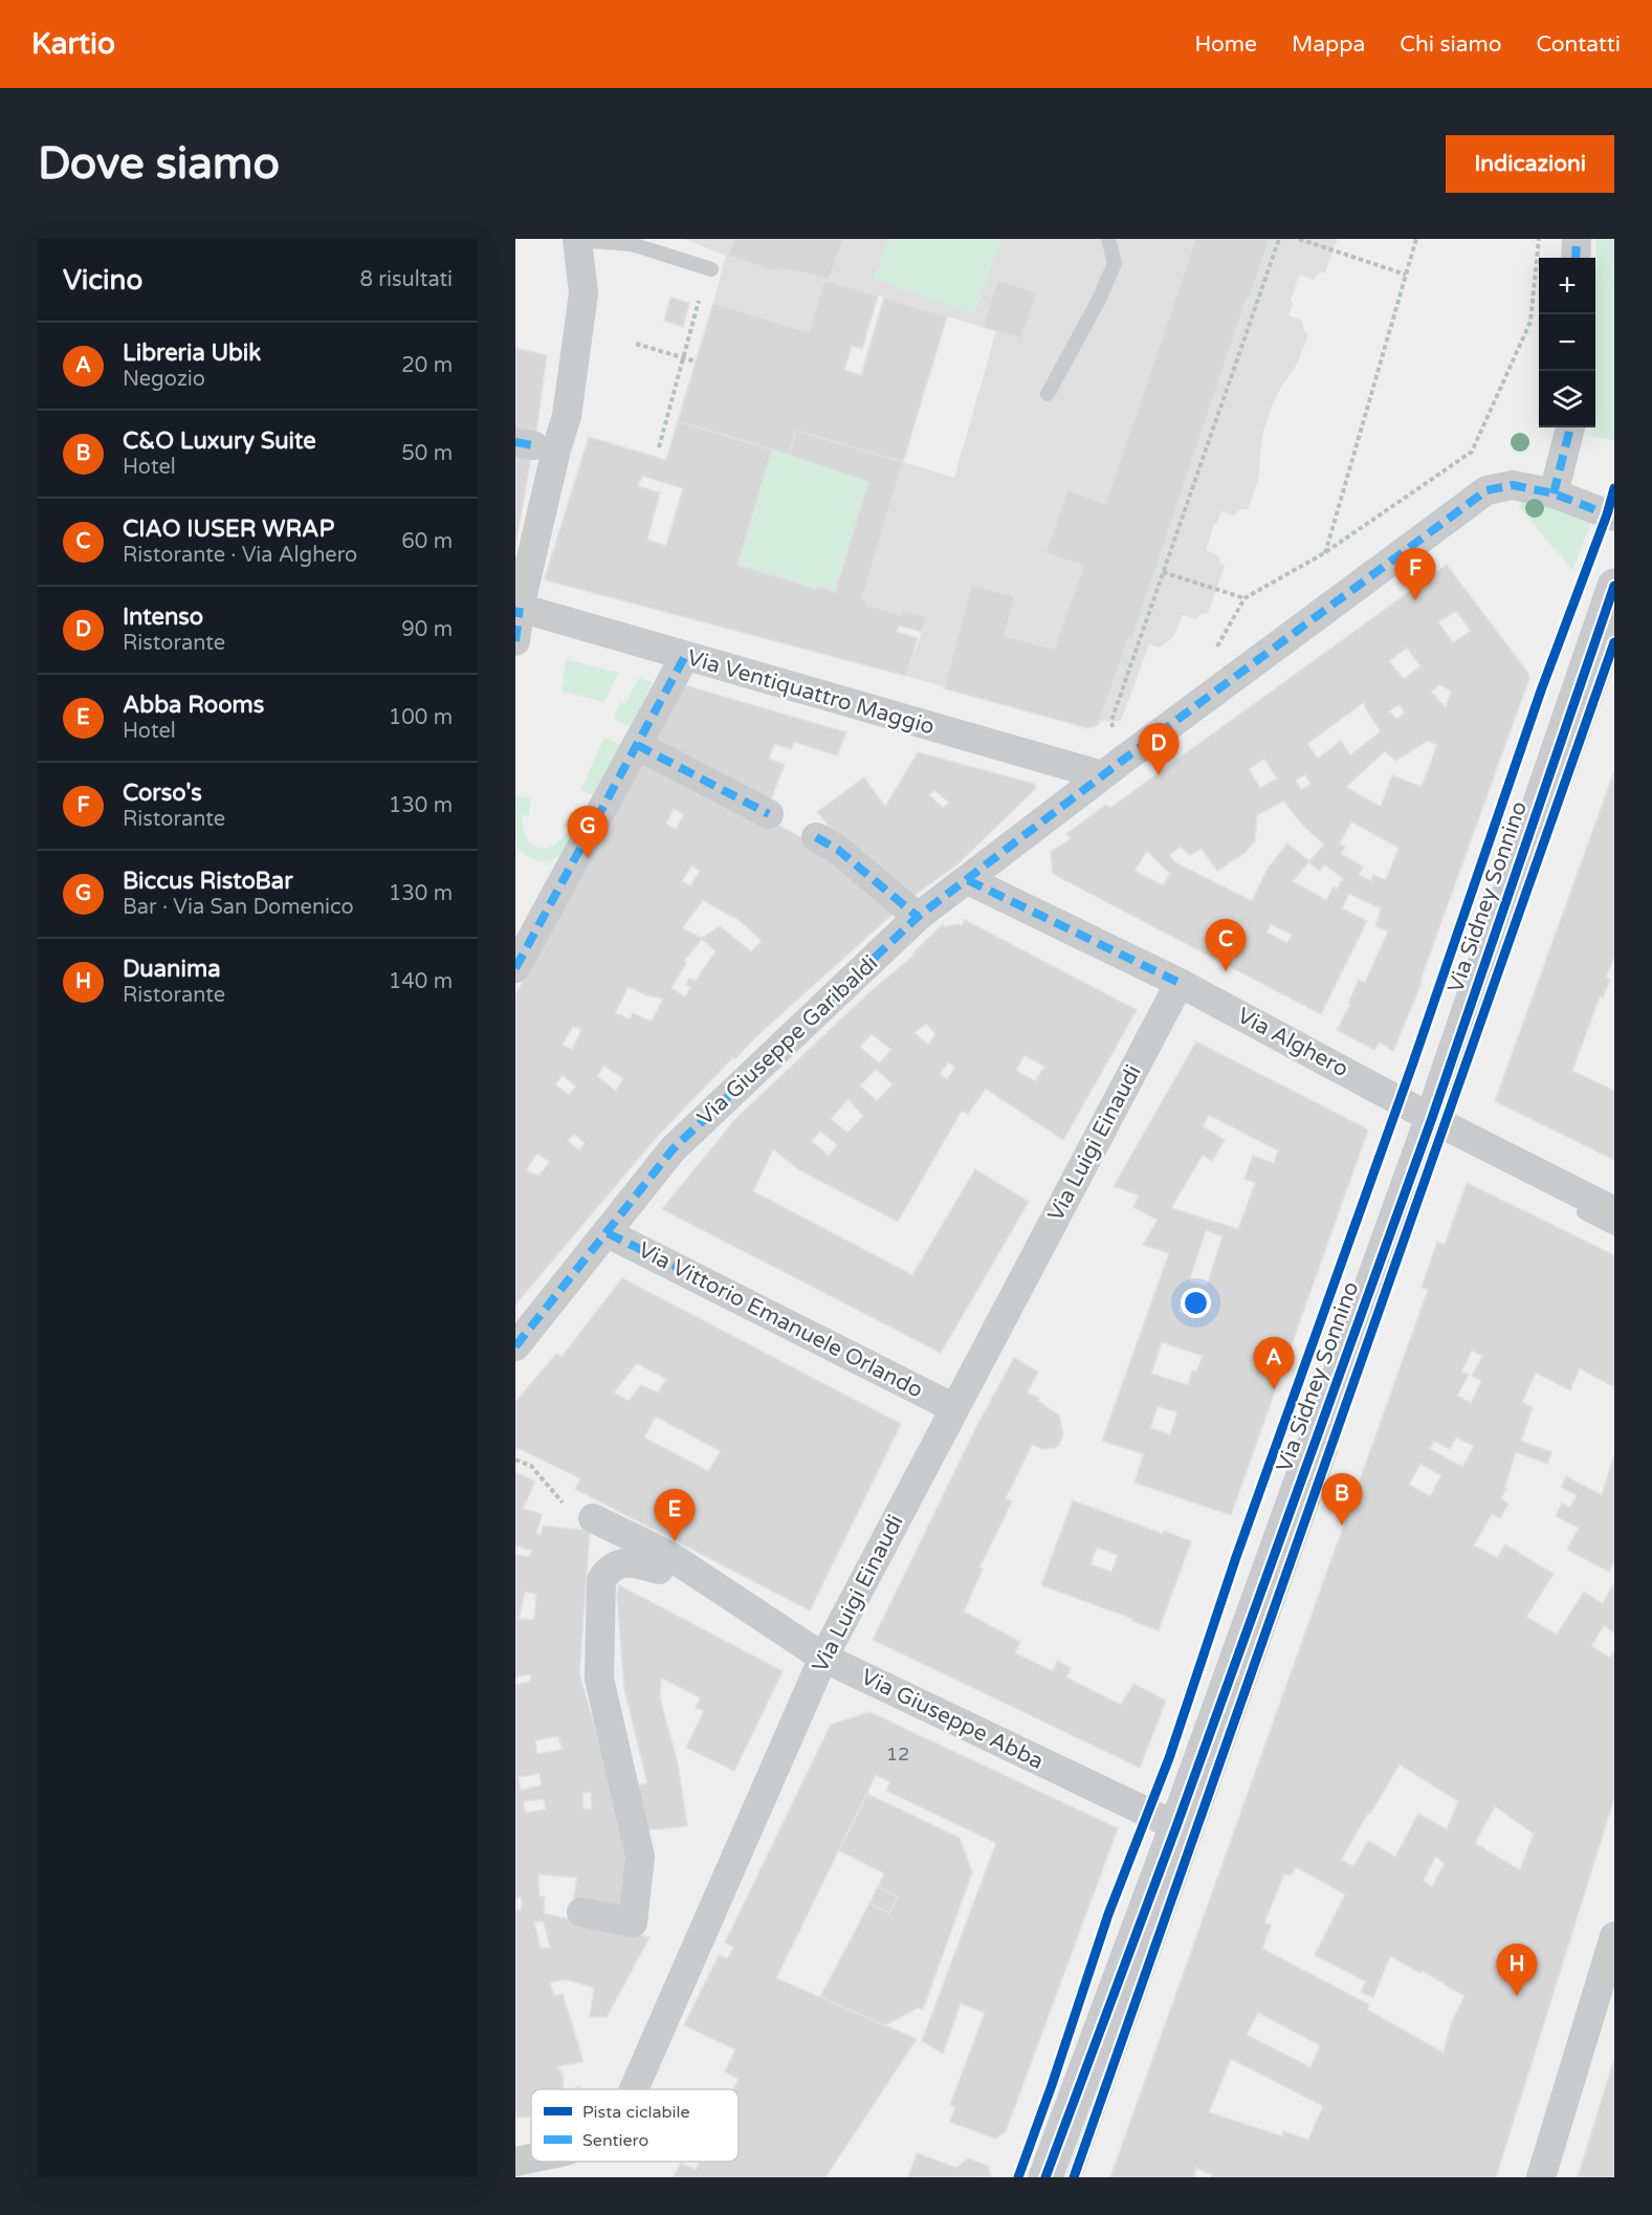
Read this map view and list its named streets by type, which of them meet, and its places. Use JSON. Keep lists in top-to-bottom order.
{
  "streets": {
    "main road": ["Via Sidney Sonnino"],
    "street": [
      "Via Ventiquattro Maggio",
      "Via Giuseppe Garibaldi",
      "Via Alghero",
      "Via Luigi Einaudi",
      "Via Vittorio Emanuele Orlando",
      "Via Giuseppe Abba"
    ]
  },
  "crossings": [
    ["Via Ventiquattro Maggio", "Via Giuseppe Garibaldi"],
    ["Via Sidney Sonnino", "Via Alghero"],
    ["Via Sidney Sonnino", "Via Giuseppe Abba"],
    ["Via Giuseppe Garibaldi", "Via Alghero"],
    ["Via Giuseppe Garibaldi", "Via Vittorio Emanuele Orlando"],
    ["Via Alghero", "Via Luigi Einaudi"],
    ["Via Luigi Einaudi", "Via Vittorio Emanuele Orlando"],
    ["Via Luigi Einaudi", "Via Giuseppe Abba"]
  ],
  "house_numbers": ["12"],
  "legend": ["Pista ciclabile", "Sentiero"],
  "page": {
    "header": "Kartio",
    "nav": [
      "Home",
      "Mappa",
      "Chi siamo",
      "Contatti"
    ],
    "buttons": "Indicazioni",
    "title": "Dove siamo",
    "heading": ["Vicino", "8 risultati"],
    "map_buttons": ["+", "−"],
    "list": [
      {
        "mark": "A",
        "name": "Libreria Ubik",
        "note": "Negozio",
        "value": "20 m"
      },
      {
        "mark": "B",
        "name": "C&O Luxury Suite",
        "note": "Hotel",
        "value": "50 m"
      },
      {
        "mark": "C",
        "name": "CIAO IUSER WRAP",
        "note": "Ristorante · Via Alghero",
        "value": "60 m"
      },
      {
        "mark": "D",
        "name": "Intenso",
        "note": "Ristorante",
        "value": "90 m"
      },
      {
        "mark": "E",
        "name": "Abba Rooms",
        "note": "Hotel",
        "value": "100 m"
      },
      {
        "mark": "F",
        "name": "Corso's",
        "note": "Ristorante",
        "value": "130 m"
      },
      {
        "mark": "G",
        "name": "Biccus RistoBar",
        "note": "Bar · Via San Domenico",
        "value": "130 m"
      },
      {
        "mark": "H",
        "name": "Duanima",
        "note": "Ristorante",
        "value": "140 m"
      }
    ],
    "pins": [
      "F",
      "D",
      "G",
      "C",
      "A",
      "B",
      "E",
      "H"
    ]
  }
}
